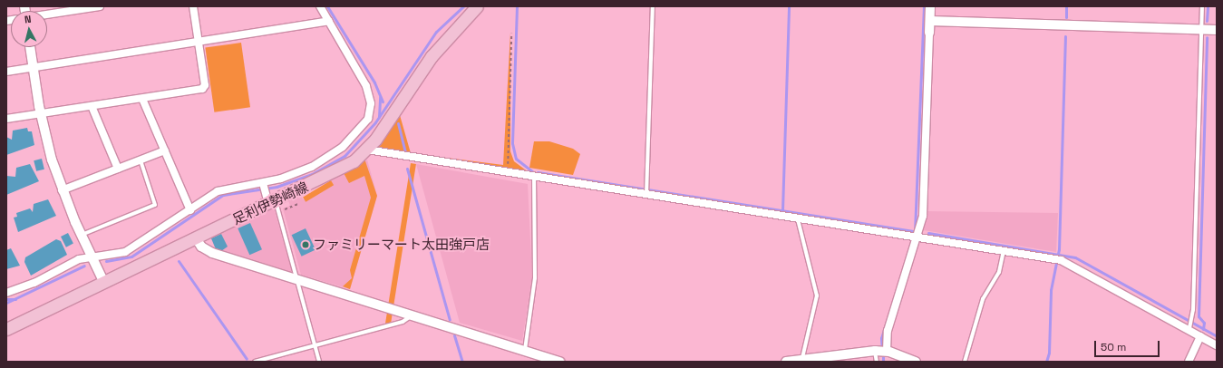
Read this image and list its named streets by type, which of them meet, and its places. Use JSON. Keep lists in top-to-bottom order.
{
  "streets": {
    "main road": ["足利伊勢崎線"]
  },
  "places": ["ファミリーマート太田強戸店"],
  "scale_bar": "50 m",
  "north": "top"
}
